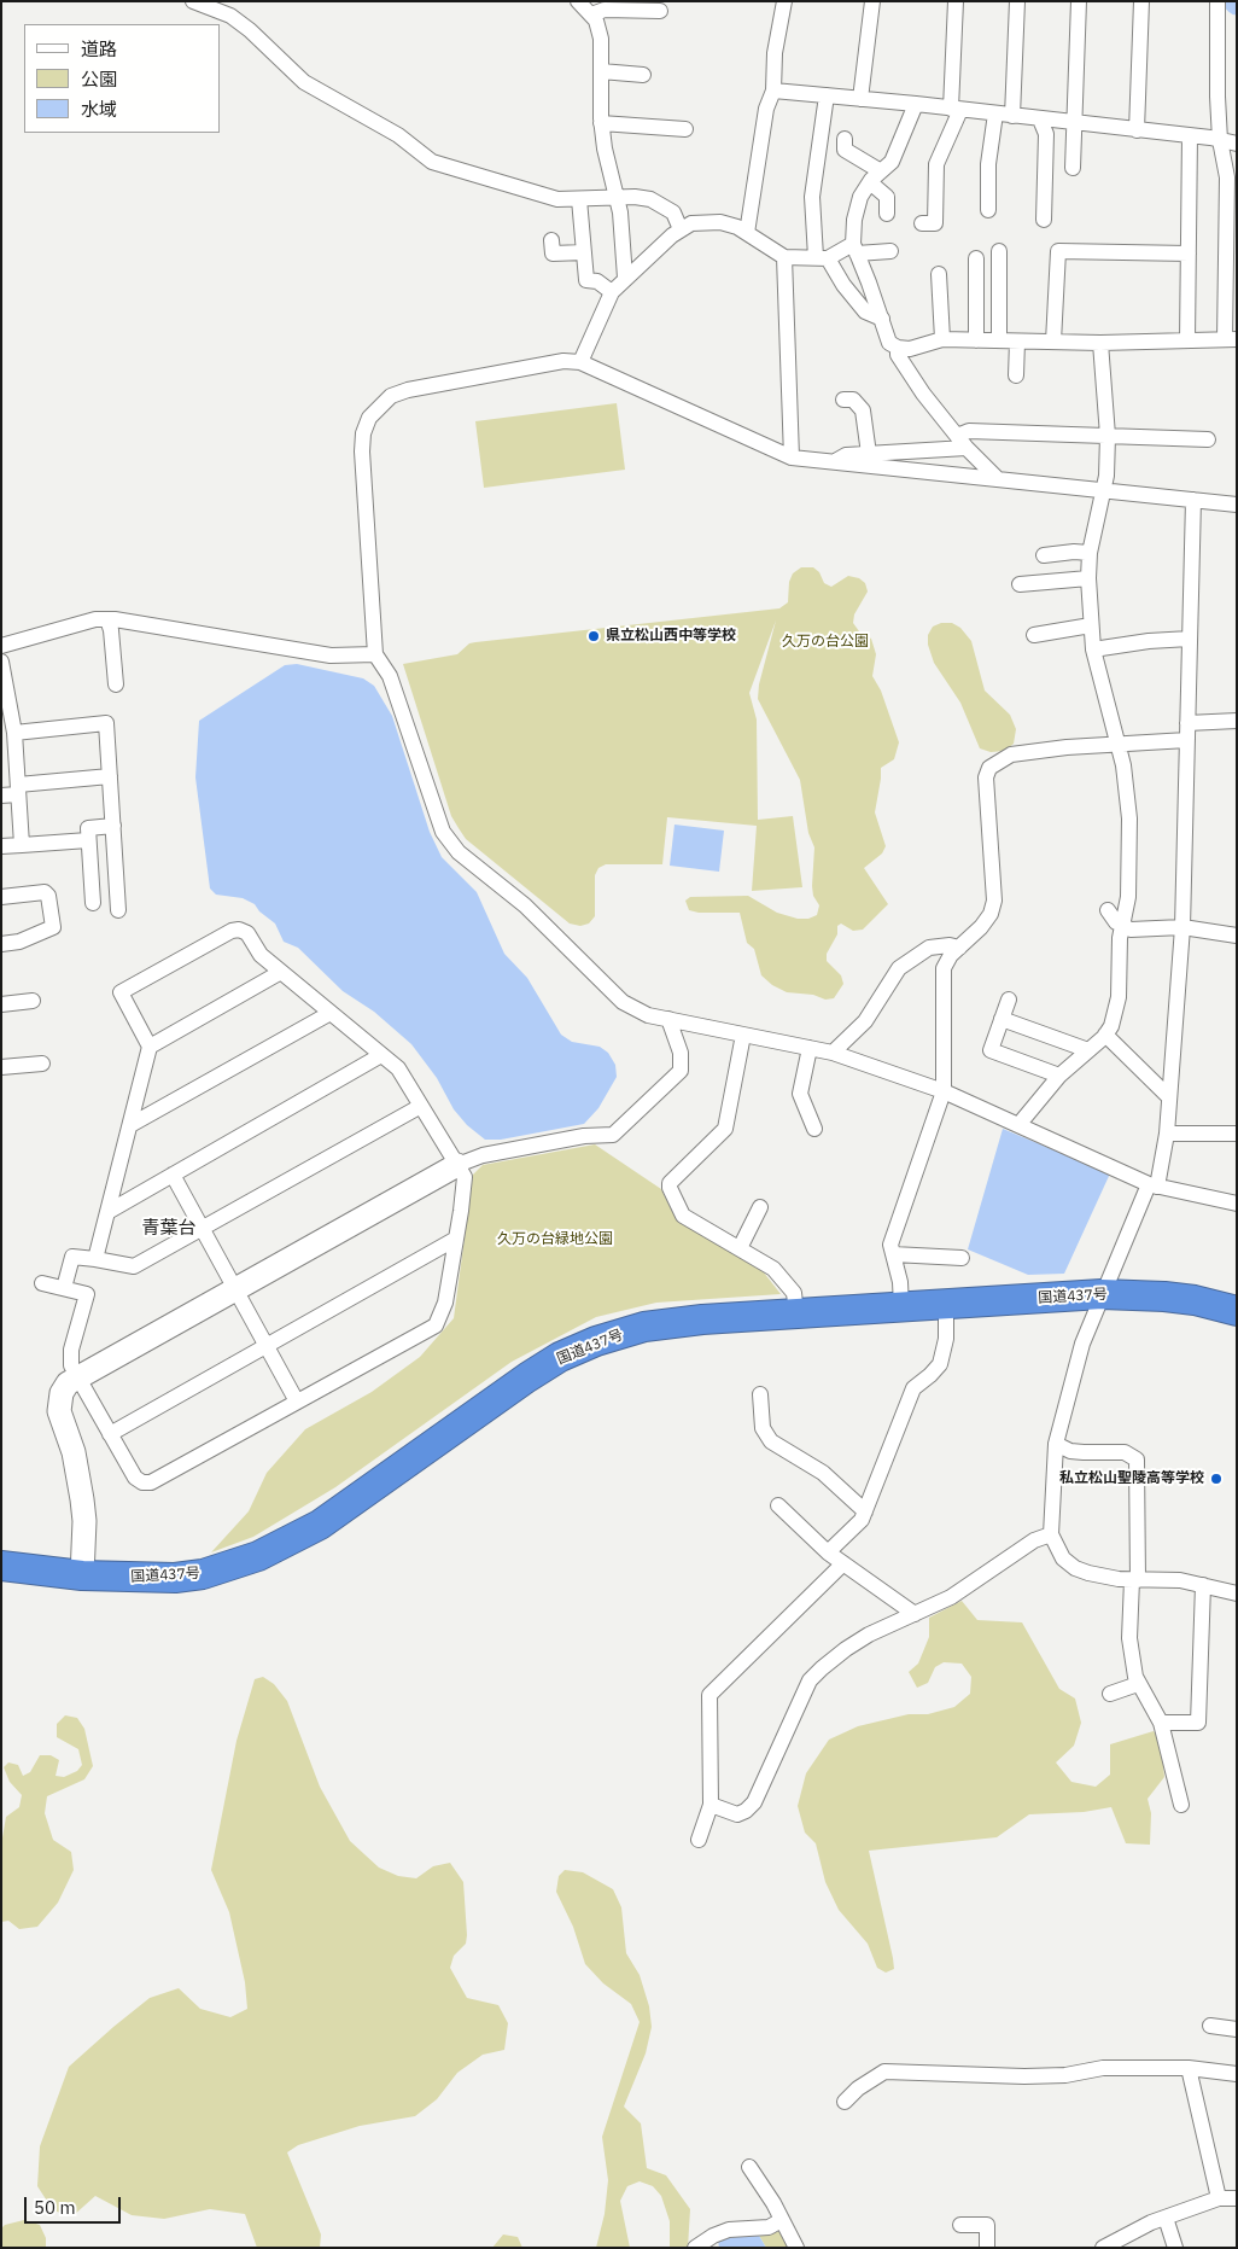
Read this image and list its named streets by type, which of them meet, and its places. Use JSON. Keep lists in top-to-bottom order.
{
  "streets": {
    "highway": ["国道437号"]
  },
  "districts": ["青葉台"],
  "parks": ["久万の台公園", "久万の台緑地公園"],
  "places": ["県立松山西中等学校", "私立松山聖陵高等学校"],
  "legend": ["道路", "公園", "水域"],
  "scale_bar": "50 m"
}
